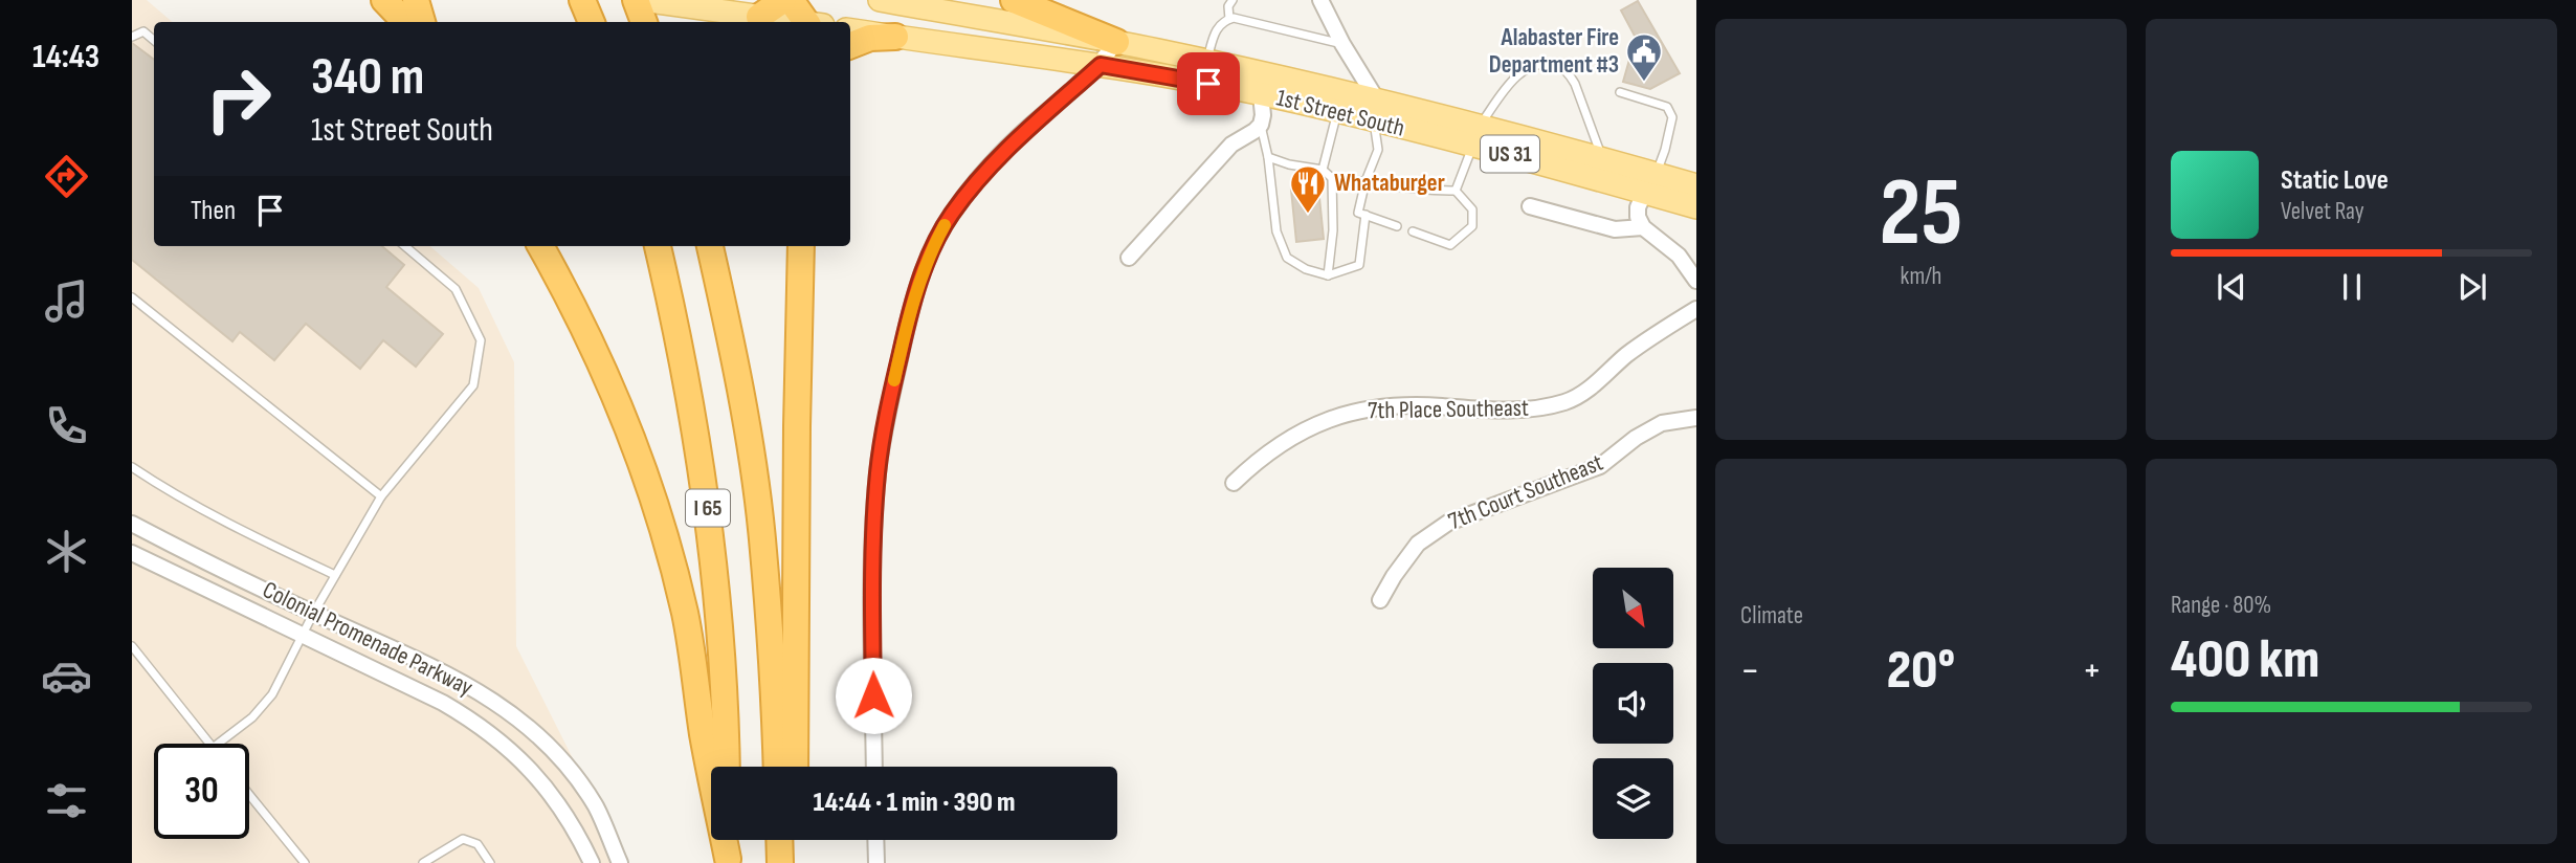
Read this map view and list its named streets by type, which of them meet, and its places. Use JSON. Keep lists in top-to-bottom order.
{
  "streets": {
    "highway": ["I 65"],
    "main road": ["1st Street South", "US 31"],
    "street": ["7th Place Southeast", "7th Court Southeast", "Colonial Promenade Parkway"]
  },
  "places": {
    "public building": ["Alabaster Fire Department #3"],
    "restaurant": ["Whataburger"]
  },
  "north": "bottom right",
  "page": {
    "tabs": "14:43",
    "tile": [
      ["25", "km/h"],
      "Climate",
      ["Range · 80%", "400 km"]
    ],
    "turn": ["340 m", "1st Street South"],
    "song": ["Static Love", "Velvet Ray"],
    "then": "Then",
    "heat": ["−", "20°", "+"],
    "limit": "30",
    "trip": "14:44 · 1 min · 390 m"
  }
}
